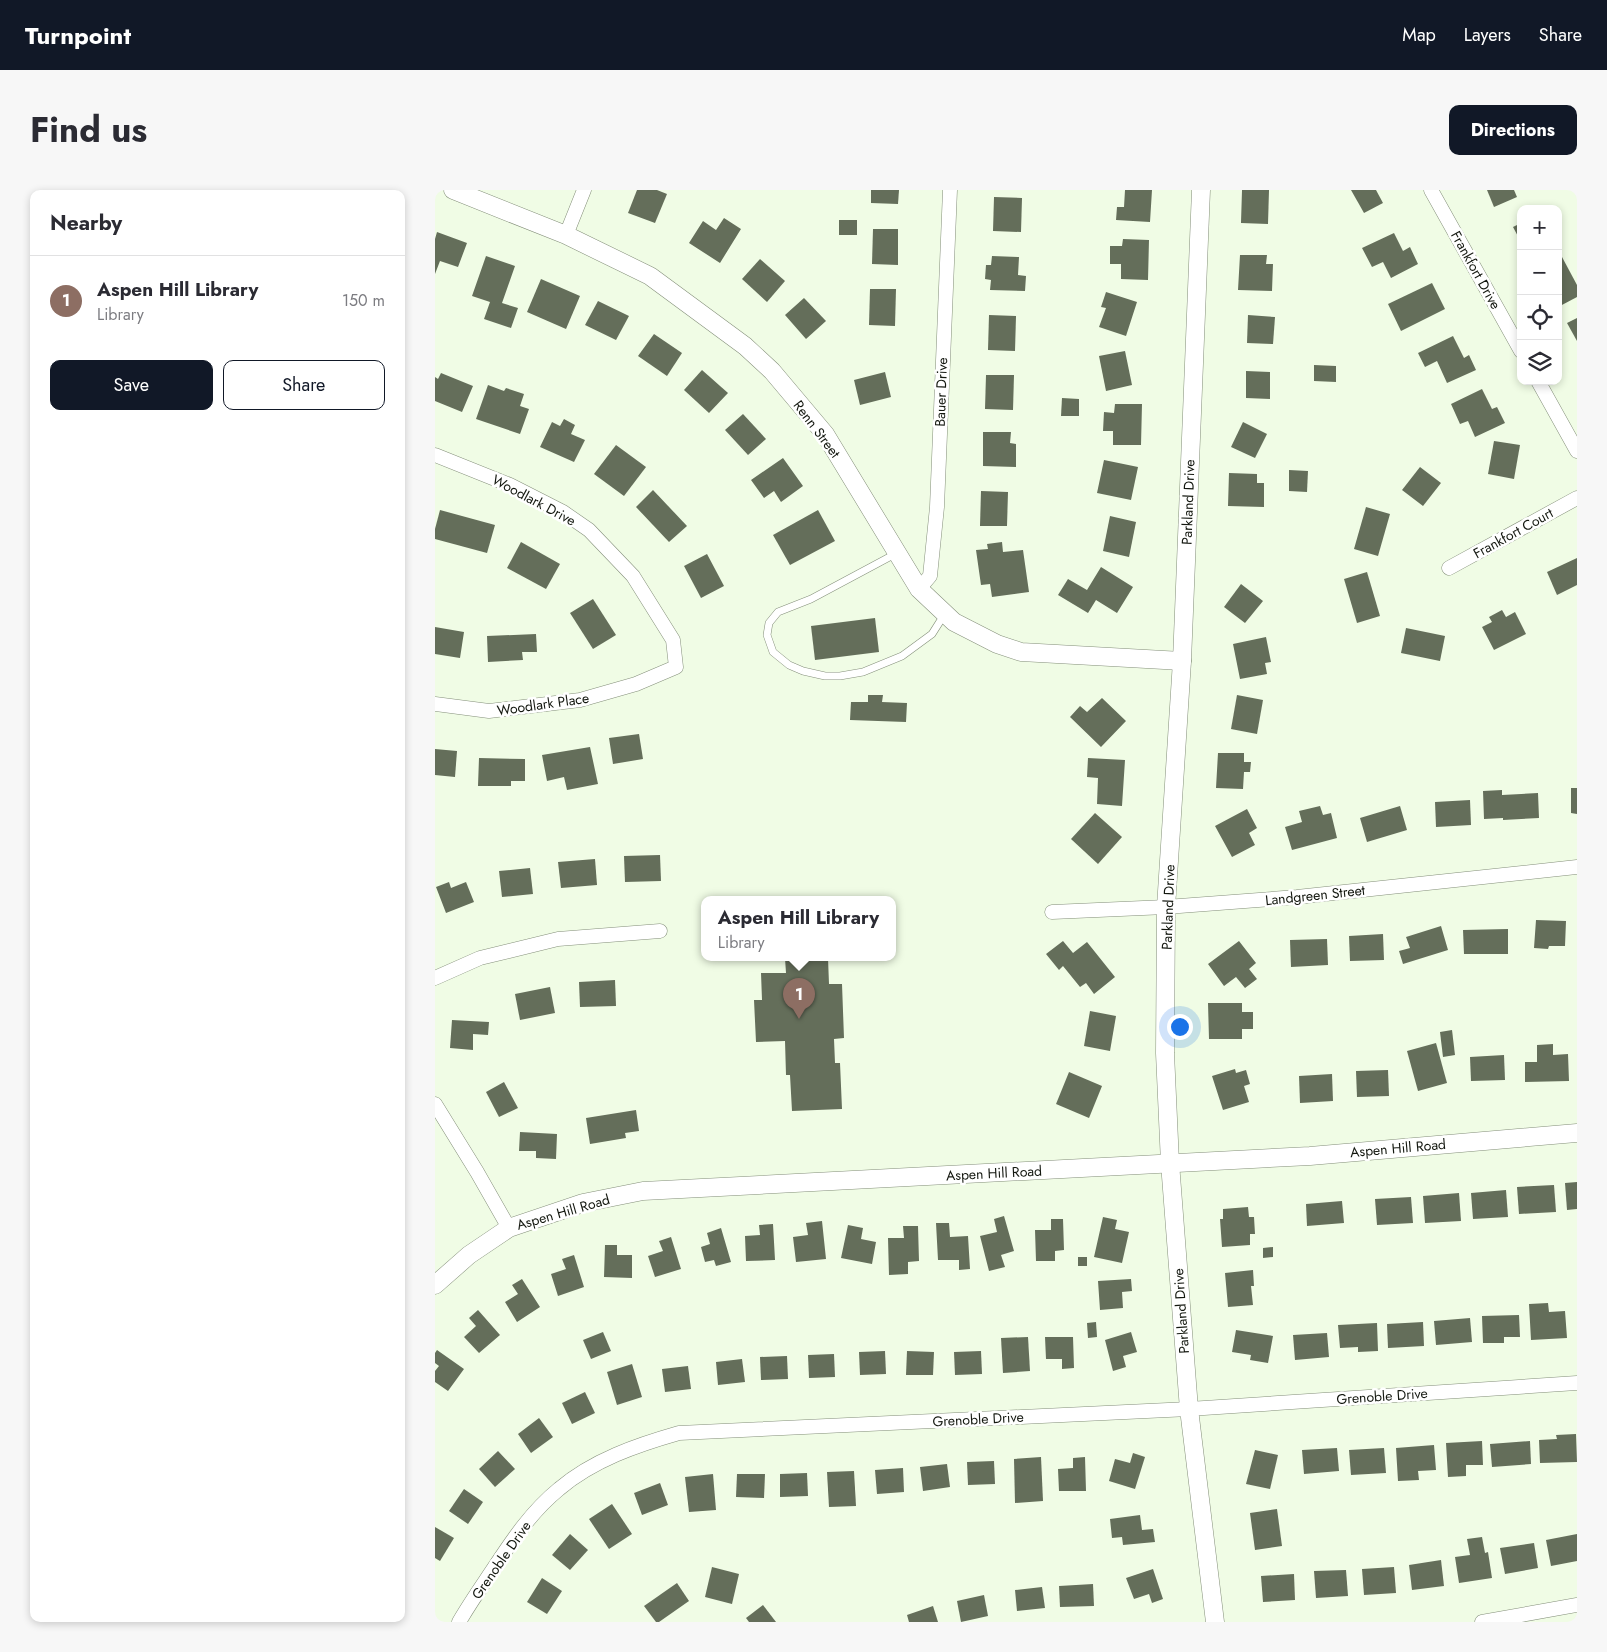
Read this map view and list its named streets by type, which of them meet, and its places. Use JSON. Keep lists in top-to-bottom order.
{
  "streets": {
    "street": [
      "Frankfort Drive",
      "Bauer Drive",
      "Renn Street",
      "Woodlark Drive",
      "Parkland Drive",
      "Frankfort Court",
      "Woodlark Place",
      "Landgreen Street",
      "Aspen Hill Road",
      "Grenoble Drive"
    ]
  },
  "crossings": [
    ["Bauer Drive", "Renn Street"],
    ["Renn Street", "Parkland Drive"],
    ["Woodlark Drive", "Woodlark Place"],
    ["Parkland Drive", "Landgreen Street"],
    ["Parkland Drive", "Aspen Hill Road"],
    ["Parkland Drive", "Grenoble Drive"]
  ],
  "page": {
    "header": "Turnpoint",
    "nav": ["Map", "Layers", "Share"],
    "title": "Find us",
    "buttons": [
      "Directions",
      ["Save", "Share"]
    ],
    "heading": "Nearby",
    "map_buttons": ["+", "−"],
    "list": [
      {
        "mark": "1",
        "name": "Aspen Hill Library",
        "note": "Library",
        "value": "150 m"
      }
    ],
    "popup": ["Aspen Hill Library", "Library"],
    "pins": "1"
  }
}
